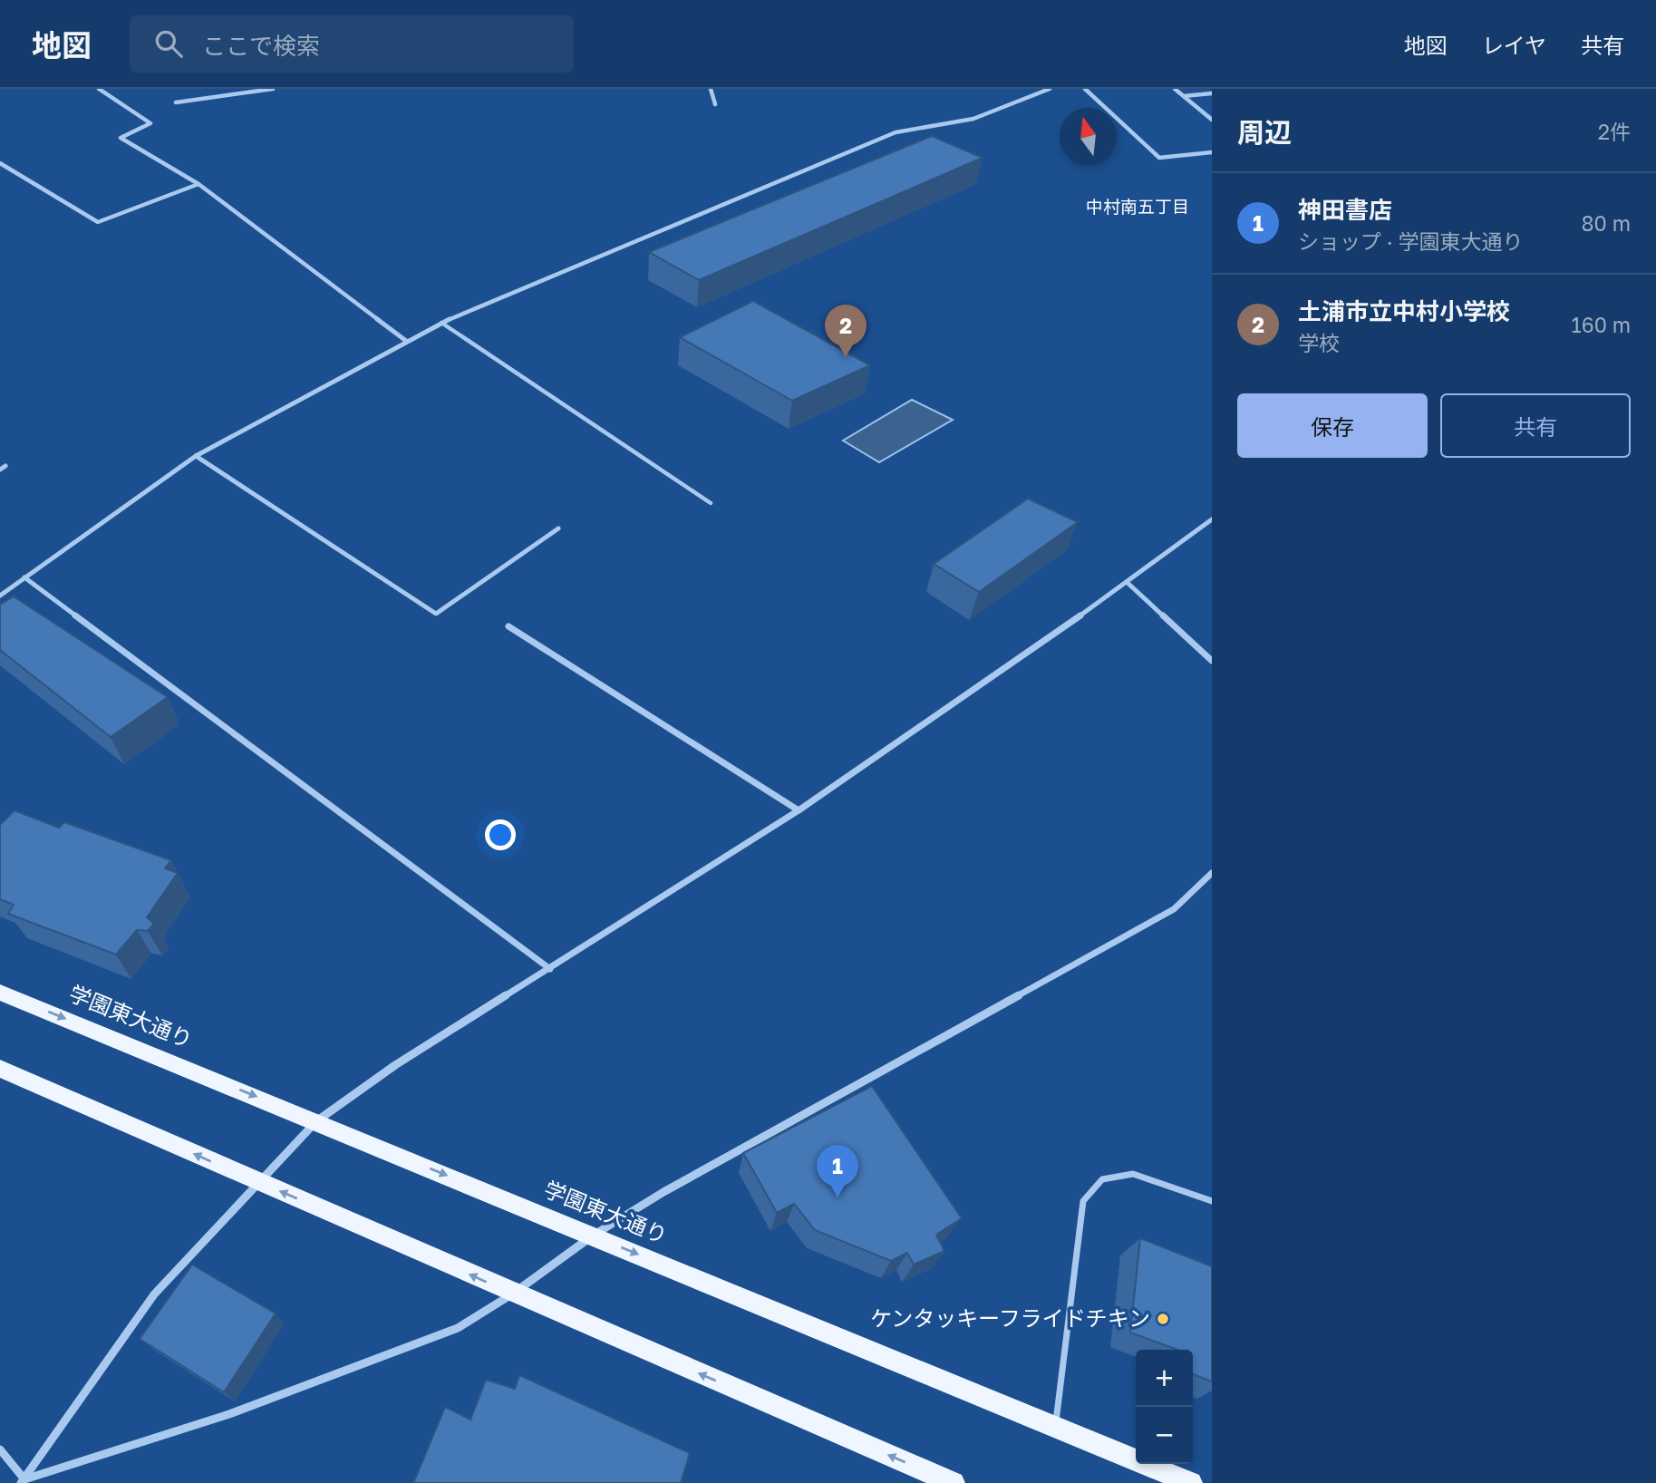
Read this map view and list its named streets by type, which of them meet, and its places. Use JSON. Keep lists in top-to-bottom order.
{
  "streets": {
    "main road": ["学園東大通り"]
  },
  "districts": ["中村南五丁目"],
  "places": ["ケンタッキーフライドチキン"],
  "north": "top",
  "page": {
    "header": "地図",
    "search": "ここで検索",
    "nav": ["地図", "レイヤ", "共有"],
    "heading": ["周辺", "2件"],
    "list": [
      {
        "mark": "1",
        "name": "神田書店",
        "note": "ショップ · 学園東大通り",
        "value": "80 m"
      },
      {
        "mark": "2",
        "name": "土浦市立中村小学校",
        "note": "学校",
        "value": "160 m"
      }
    ],
    "pins": ["2", "1"],
    "buttons": ["保存", "共有"],
    "map_buttons": ["+", "−"]
  }
}
